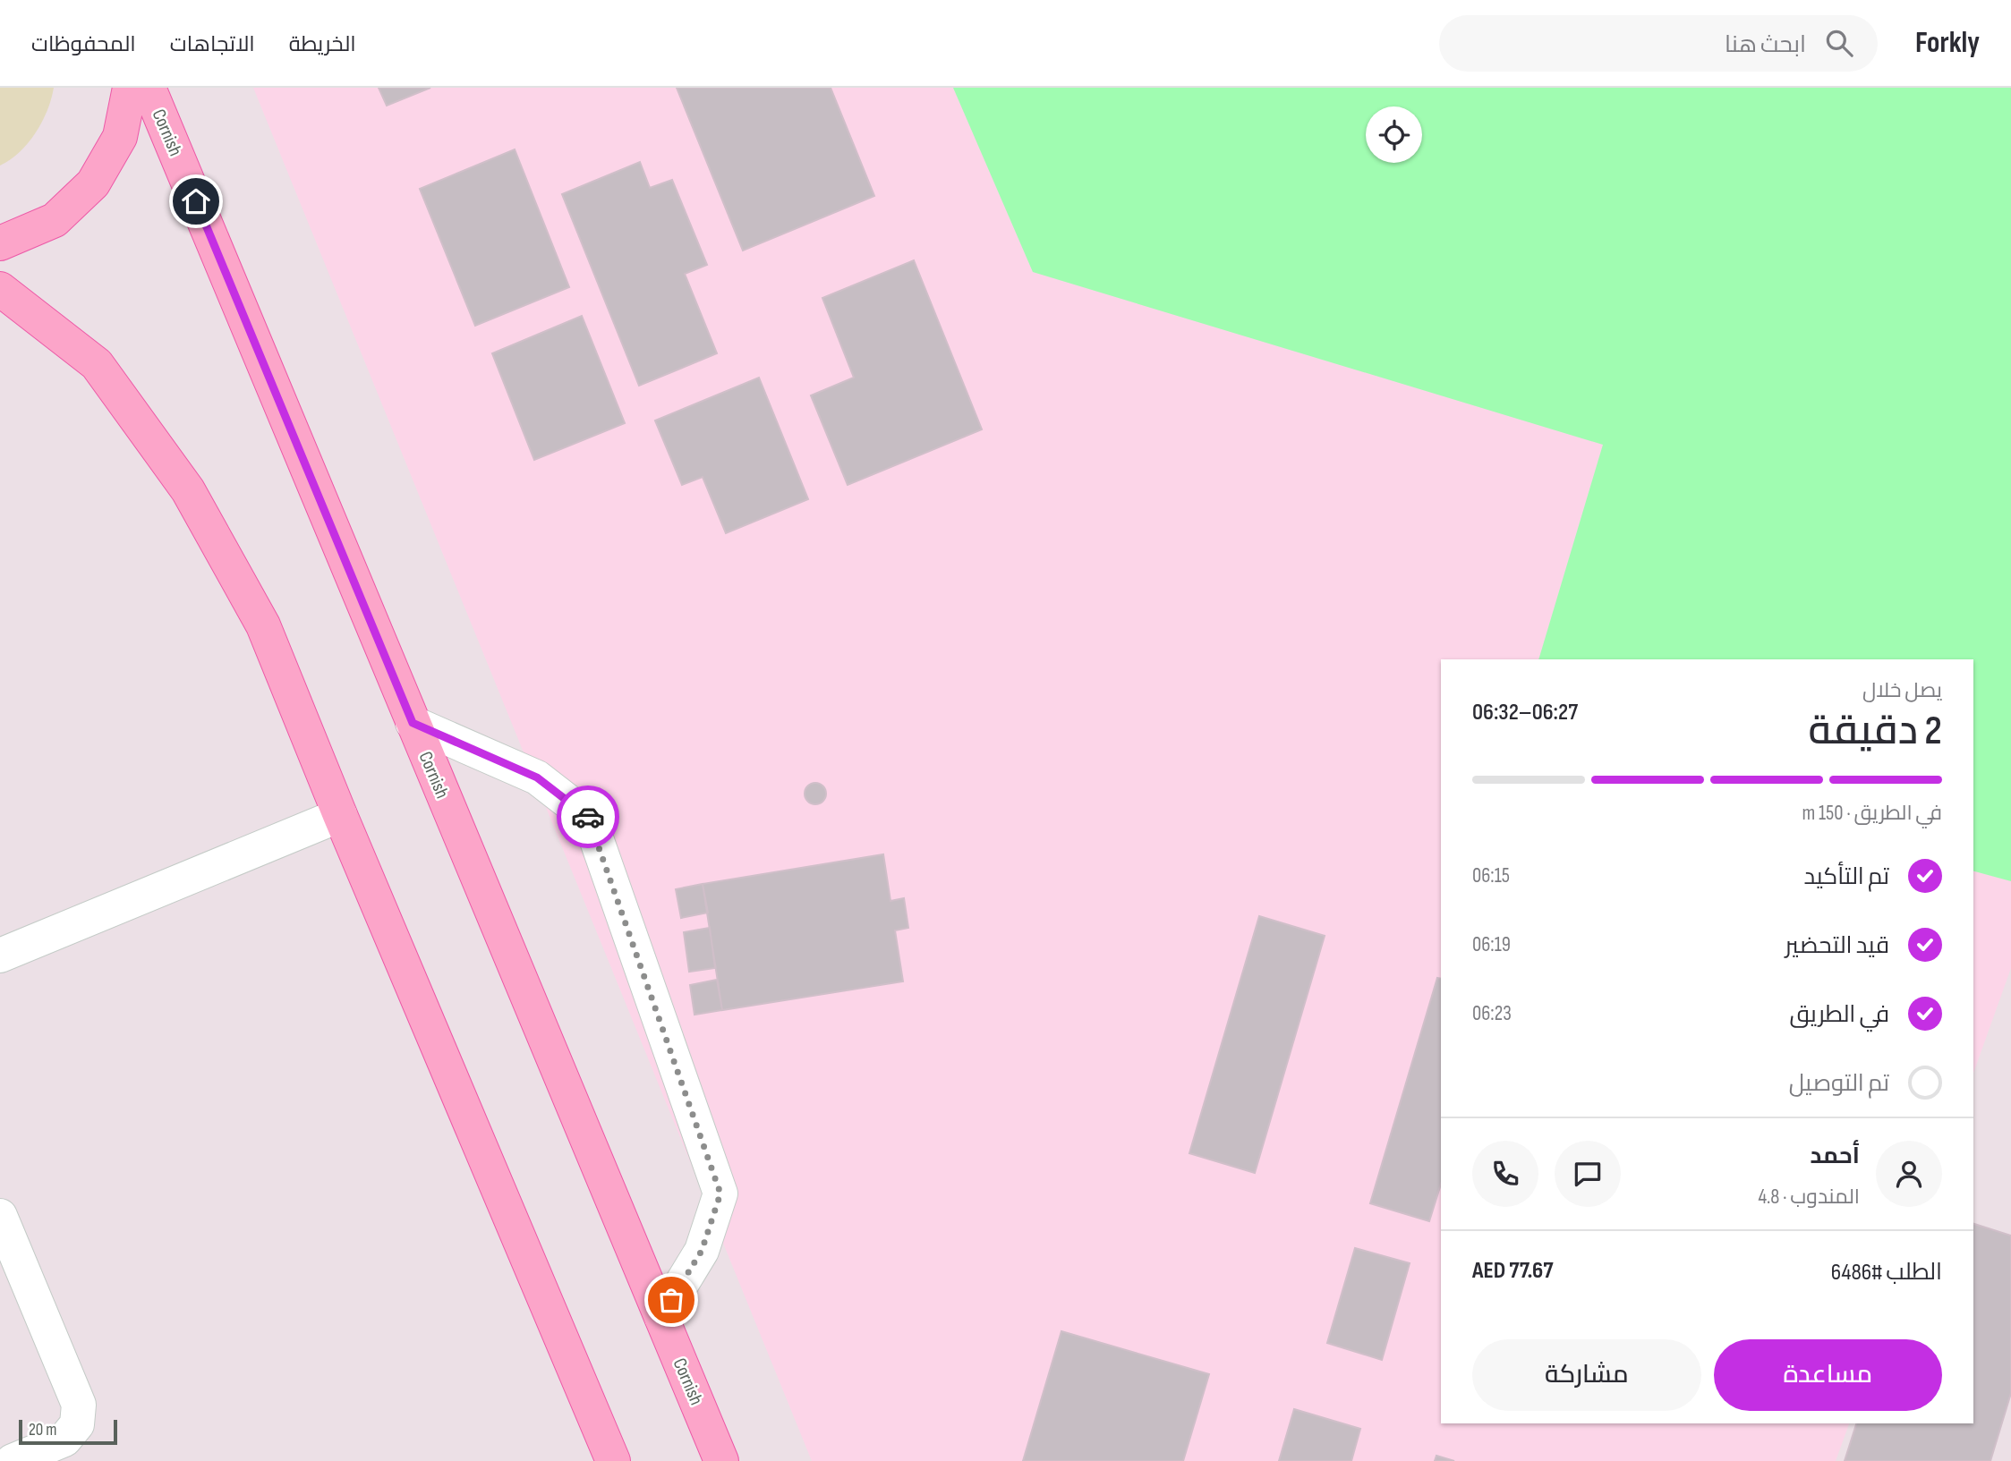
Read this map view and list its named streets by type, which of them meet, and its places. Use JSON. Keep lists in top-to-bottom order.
{
  "streets": {
    "main road": ["Cornish"]
  },
  "scale_bar": "20 m",
  "page": {
    "header": "Forkly",
    "search": "ابحث هنا",
    "nav": ["الخريطة", "الاتجاهات", "المحفوظات"],
    "heading": ["2 دقيقة", "يصل خلال", "06:27–06:32"],
    "panel": [
      "أحمد",
      "المندوب · 4.8",
      "الطلب #6486",
      "AED 77.67"
    ],
    "bar": "في الطريق · 150 m",
    "list": [
      ["تم التأكيد", "06:15"],
      ["قيد التحضير", "06:19"],
      ["في الطريق", "06:23"],
      "تم التوصيل"
    ],
    "buttons": ["مساعدة", "مشاركة"],
    "scale": "20 m"
  }
}
